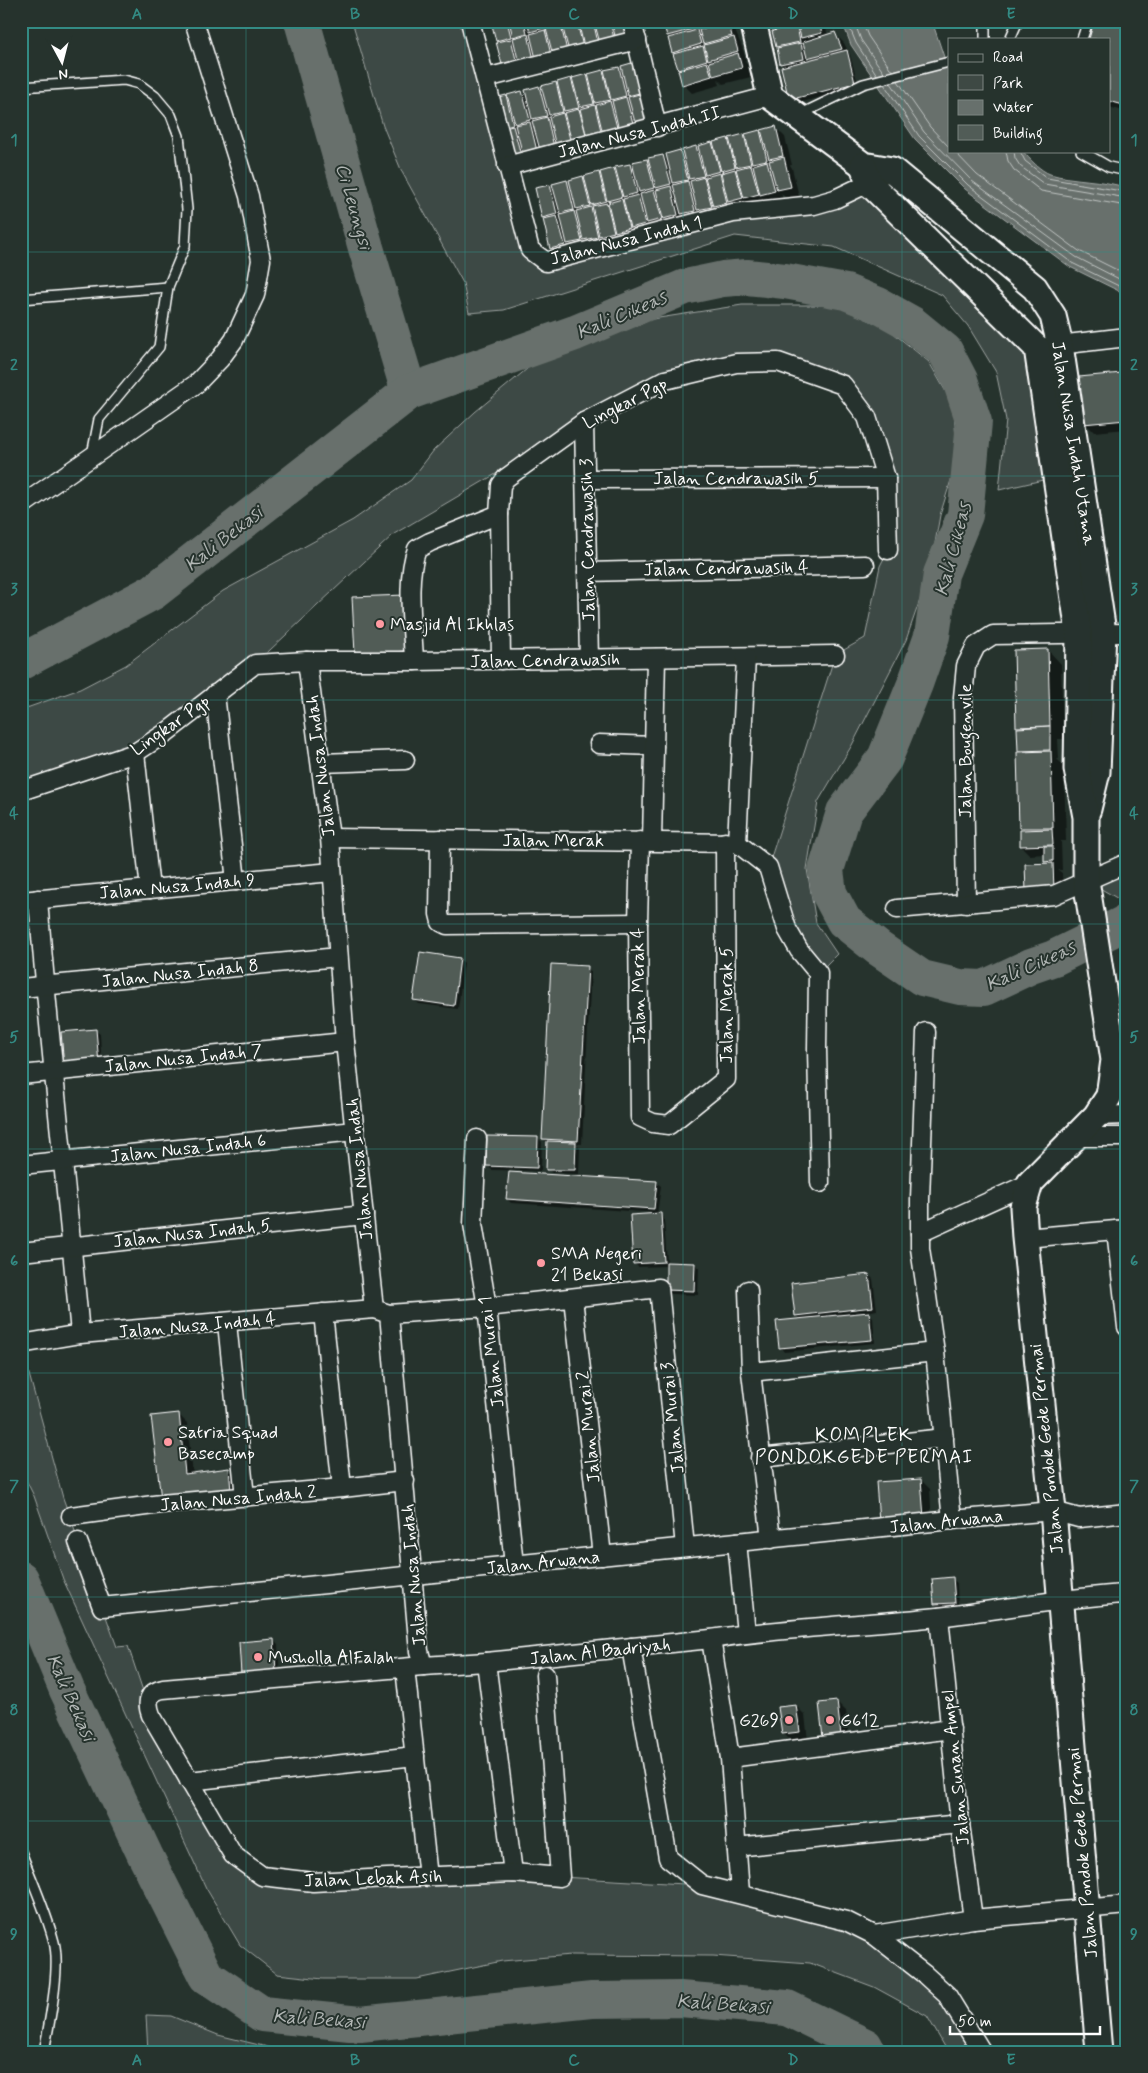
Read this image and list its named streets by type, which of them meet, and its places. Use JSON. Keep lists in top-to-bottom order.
{
  "streets": {
    "street": [
      "Jalan Nusa Indah II",
      "Jalan Nusa Indah 1",
      "Lingkar Pgp",
      "Jalan Nusa Indah Utama",
      "Jalan Cendrawasih 5",
      "Jalan Cendrawasih 3",
      "Jalan Cendrawasih 4",
      "Jalan Cendrawasih",
      "Jalan Bougenvile",
      "Jalan Nusa Indah",
      "Jalan Merak",
      "Jalan Nusa Indah 9",
      "Jalan Nusa Indah 8",
      "Jalan Merak 4",
      "Jalan Merak 5",
      "Jalan Nusa Indah 7",
      "Jalan Nusa Indah 6",
      "Jalan Nusa Indah 5",
      "Jalan Nusa Indah 4",
      "Jalan Murai 1",
      "Jalan Murai 3",
      "Jalan Murai 2",
      "Jalan Pondok Gede Permai",
      "Jalan Nusa Indah 2",
      "Jalan Arwana",
      "Jalan Al Badriyah",
      "Jalan Sunan Ampel",
      "Jalan Lebak Asih"
    ]
  },
  "crossings": [
    ["Jalan Nusa Indah II", "Jalan Nusa Indah 1"],
    ["Jalan Nusa Indah II", "Jalan Nusa Indah Utama"],
    ["Jalan Nusa Indah 1", "Jalan Nusa Indah Utama"],
    ["Lingkar Pgp", "Jalan Cendrawasih 5"],
    ["Lingkar Pgp", "Jalan Cendrawasih 3"],
    ["Lingkar Pgp", "Jalan Cendrawasih"],
    ["Jalan Nusa Indah Utama", "Jalan Bougenvile"],
    ["Jalan Nusa Indah Utama", "Jalan Pondok Gede Permai"],
    ["Jalan Cendrawasih 5", "Jalan Cendrawasih 3"],
    ["Jalan Cendrawasih 3", "Jalan Cendrawasih 4"],
    ["Jalan Cendrawasih 3", "Jalan Cendrawasih"],
    ["Jalan Cendrawasih", "Jalan Nusa Indah"],
    ["Jalan Cendrawasih", "Jalan Merak 4"],
    ["Jalan Nusa Indah", "Jalan Merak"],
    ["Jalan Nusa Indah", "Jalan Nusa Indah 9"],
    ["Jalan Nusa Indah", "Jalan Nusa Indah 8"],
    ["Jalan Nusa Indah", "Jalan Nusa Indah 7"],
    ["Jalan Nusa Indah", "Jalan Nusa Indah 6"],
    ["Jalan Nusa Indah", "Jalan Nusa Indah 5"],
    ["Jalan Nusa Indah", "Jalan Nusa Indah 4"],
    ["Jalan Nusa Indah", "Jalan Nusa Indah 2"],
    ["Jalan Nusa Indah", "Jalan Arwana"],
    ["Jalan Nusa Indah", "Jalan Al Badriyah"],
    ["Jalan Merak", "Jalan Merak 4"],
    ["Jalan Merak", "Jalan Merak 5"],
    ["Jalan Merak 4", "Jalan Merak 5"],
    ["Jalan Nusa Indah 4", "Jalan Murai 1"],
    ["Jalan Nusa Indah 4", "Jalan Murai 3"],
    ["Jalan Nusa Indah 4", "Jalan Murai 2"],
    ["Jalan Murai 1", "Jalan Arwana"],
    ["Jalan Murai 3", "Jalan Arwana"],
    ["Jalan Murai 2", "Jalan Arwana"],
    ["Jalan Pondok Gede Permai", "Jalan Arwana"],
    ["Jalan Pondok Gede Permai", "Jalan Al Badriyah"],
    ["Jalan Al Badriyah", "Jalan Sunan Ampel"],
    ["Jalan Al Badriyah", "Jalan Lebak Asih"]
  ],
  "districts": ["KOMPLEK PONDOKGEDE PERMAI"],
  "water": ["Ci Leungsi", "Kali Cikeas", "Kali Bekasi"],
  "places": [
    "Masjid Al Ikhlas",
    "SMA Negeri 21 Bekasi",
    "Satria Squad Basecamp",
    "Musholla AlFalah",
    "G269",
    "G612"
  ],
  "legend": [
    "Road",
    "Park",
    "Water",
    "Building"
  ],
  "scale_bar": "50 m",
  "north": "bottom",
  "grid": {
    "columns": [
      "A",
      "B",
      "C",
      "D",
      "E"
    ],
    "rows": [
      "1",
      "2",
      "3",
      "4",
      "5",
      "6",
      "7",
      "8",
      "9"
    ]
  }
}
